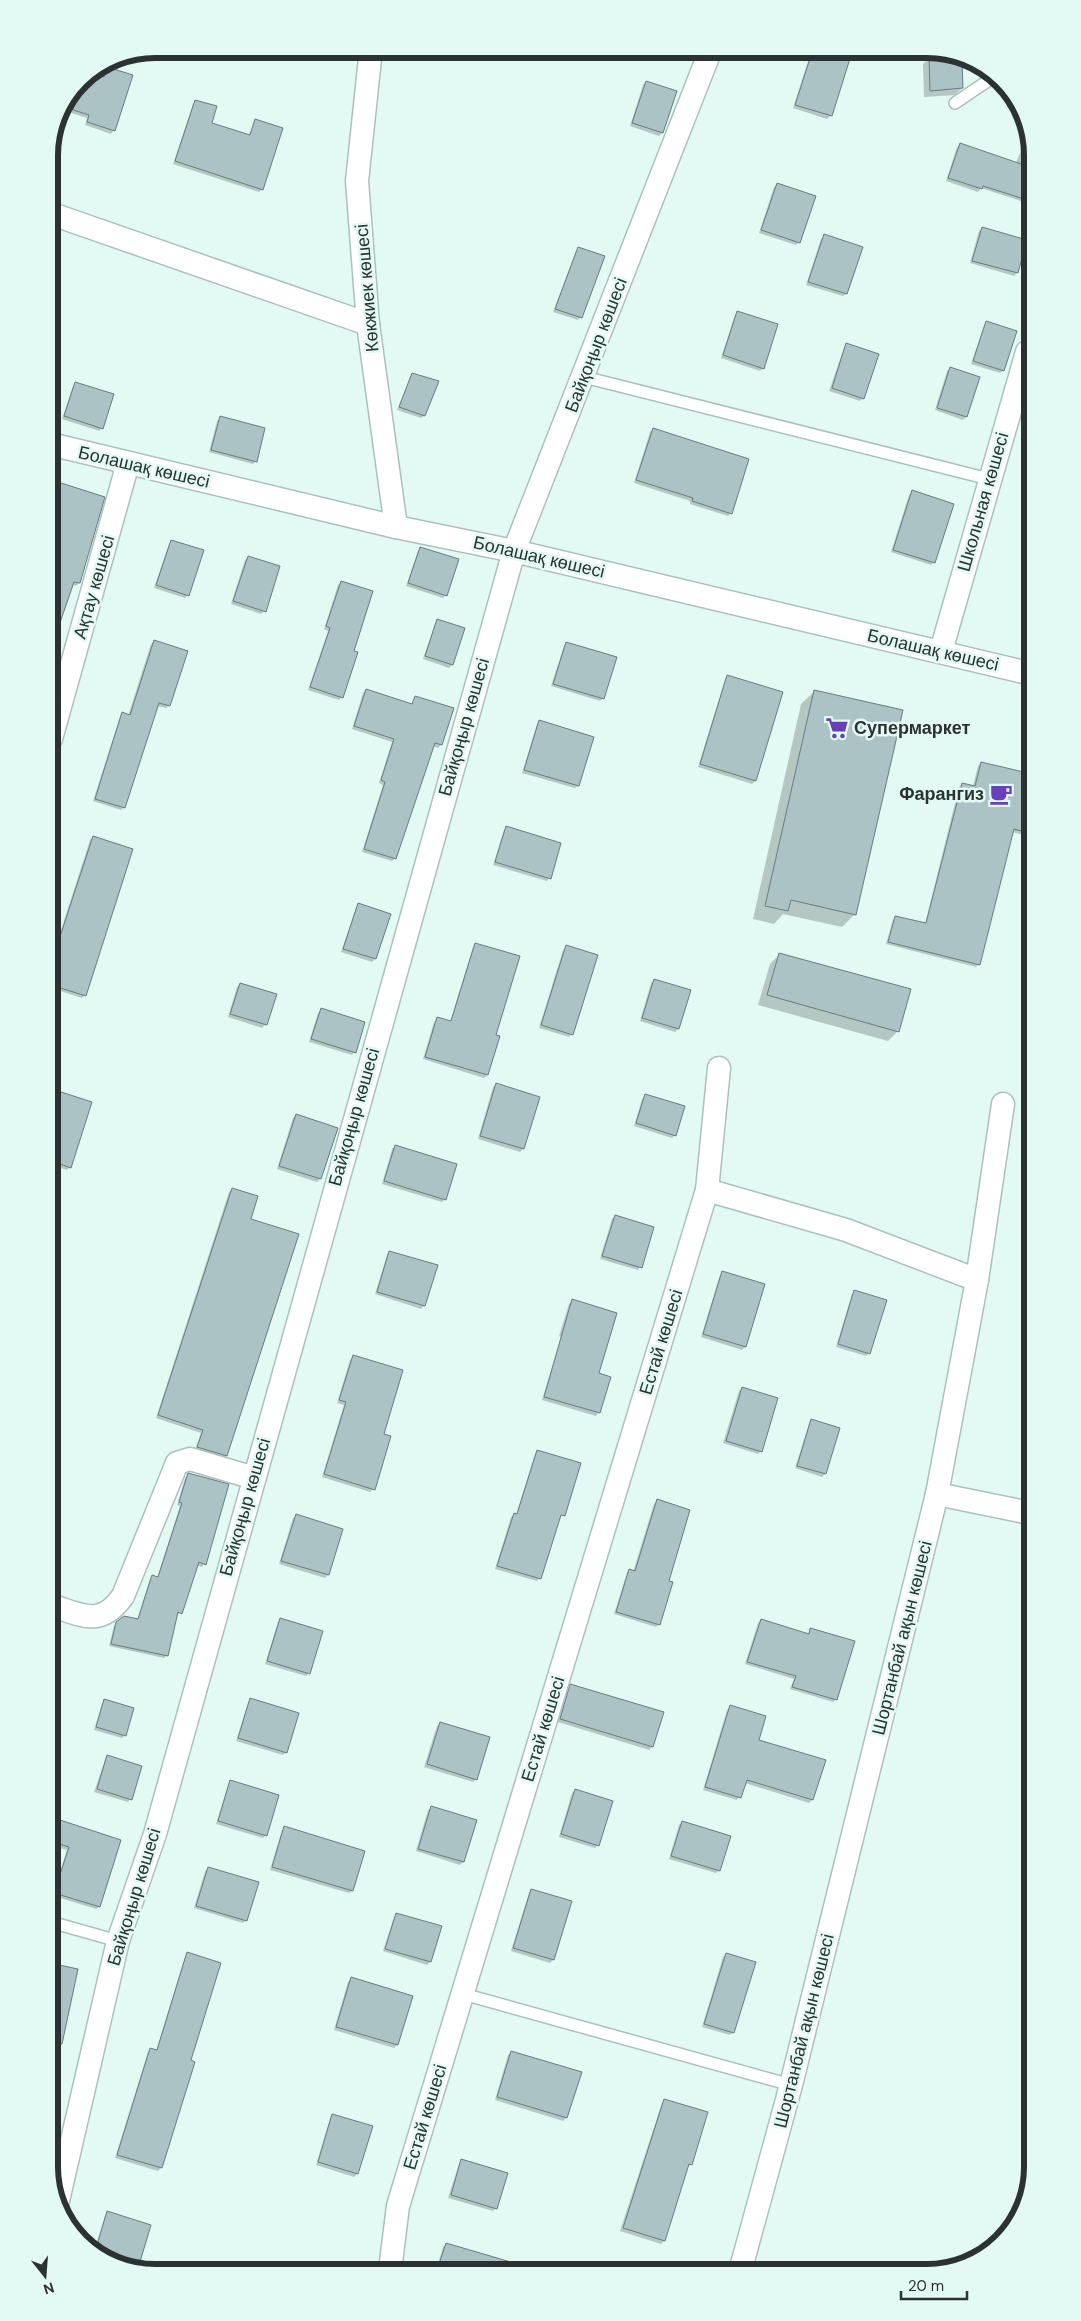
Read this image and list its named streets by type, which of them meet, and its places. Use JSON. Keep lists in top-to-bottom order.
{
  "streets": {
    "street": [
      "Көкжиек көшесі",
      "Байқоңыр көшесі",
      "Болашақ көшесі",
      "Школьная көшесі",
      "Ақтау көшесі",
      "Естай көшесі",
      "Шортанбай ақын көшесі"
    ]
  },
  "crossings": [
    ["Көкжиек көшесі", "Болашақ көшесі"],
    ["Байқоңыр көшесі", "Болашақ көшесі"],
    ["Болашақ көшесі", "Школьная көшесі"],
    ["Болашақ көшесі", "Ақтау көшесі"]
  ],
  "places": {
    "supermarket": ["Супермаркет"],
    "cafe": ["Фарангиз"]
  },
  "scale_bar": "20 m",
  "north": "bottom"
}
